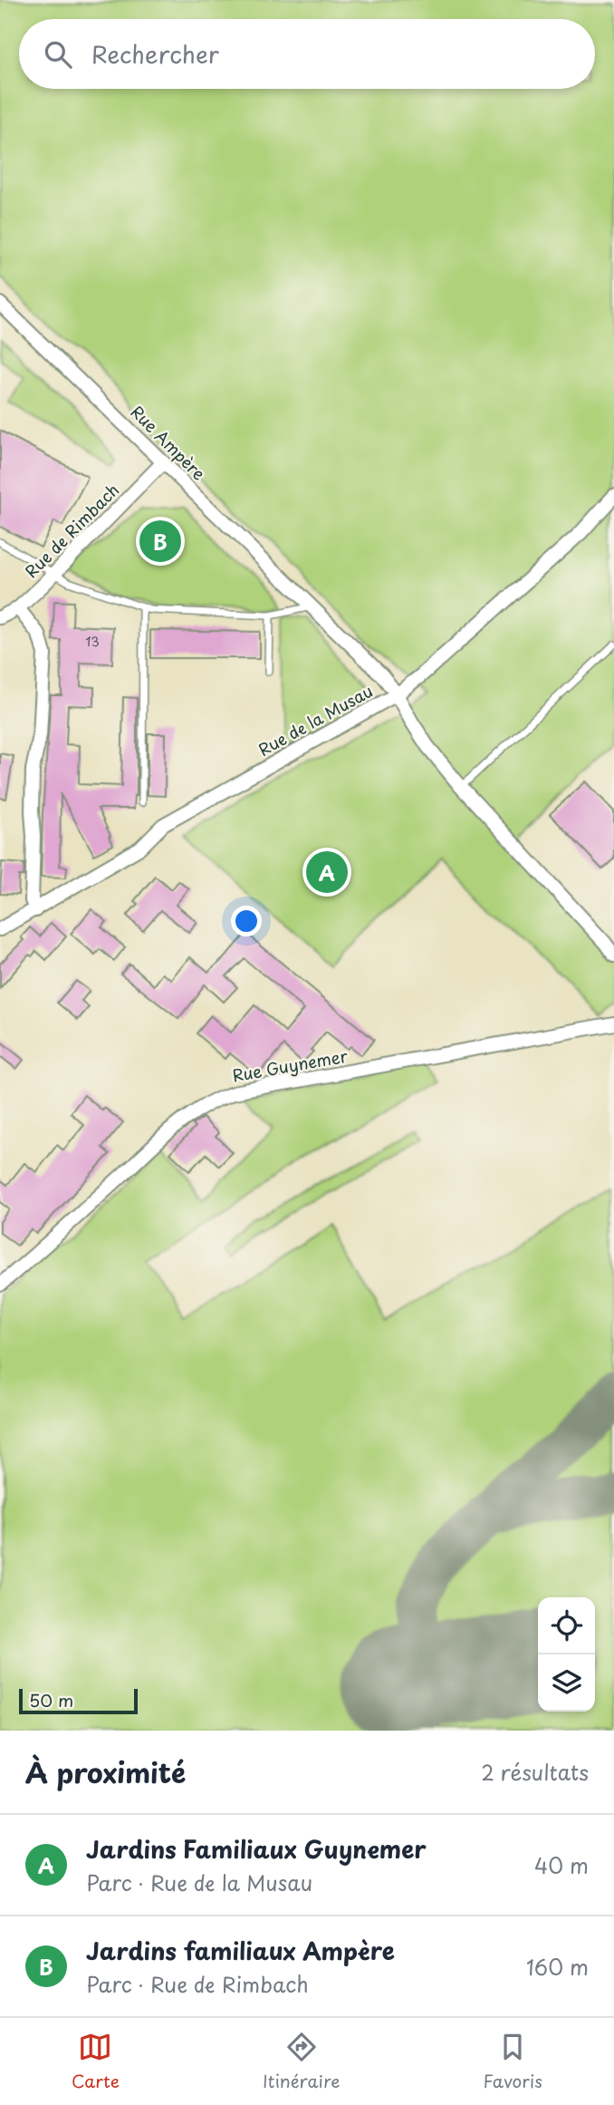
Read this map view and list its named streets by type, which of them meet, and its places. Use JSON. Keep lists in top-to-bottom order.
{
  "streets": {
    "street": [
      "Rue Ampère",
      "Rue de Rimbach",
      "Rue de la Musau",
      "Rue Guynemer"
    ]
  },
  "crossings": [
    ["Rue Ampère", "Rue de Rimbach"],
    ["Rue Ampère", "Rue de la Musau"]
  ],
  "house_numbers": ["13"],
  "scale_bar": "50 m",
  "page": {
    "search": "Rechercher",
    "pins": ["B", "A"],
    "scale": "50 m",
    "heading": ["À proximité", "2 résultats"],
    "list": [
      {
        "mark": "A",
        "name": "Jardins Familiaux Guynemer",
        "note": "Parc · Rue de la Musau",
        "value": "40 m"
      },
      {
        "mark": "B",
        "name": "Jardins familiaux Ampère",
        "note": "Parc · Rue de Rimbach",
        "value": "160 m"
      }
    ],
    "nav": ["Carte", "Itinéraire", "Favoris"]
  }
}
